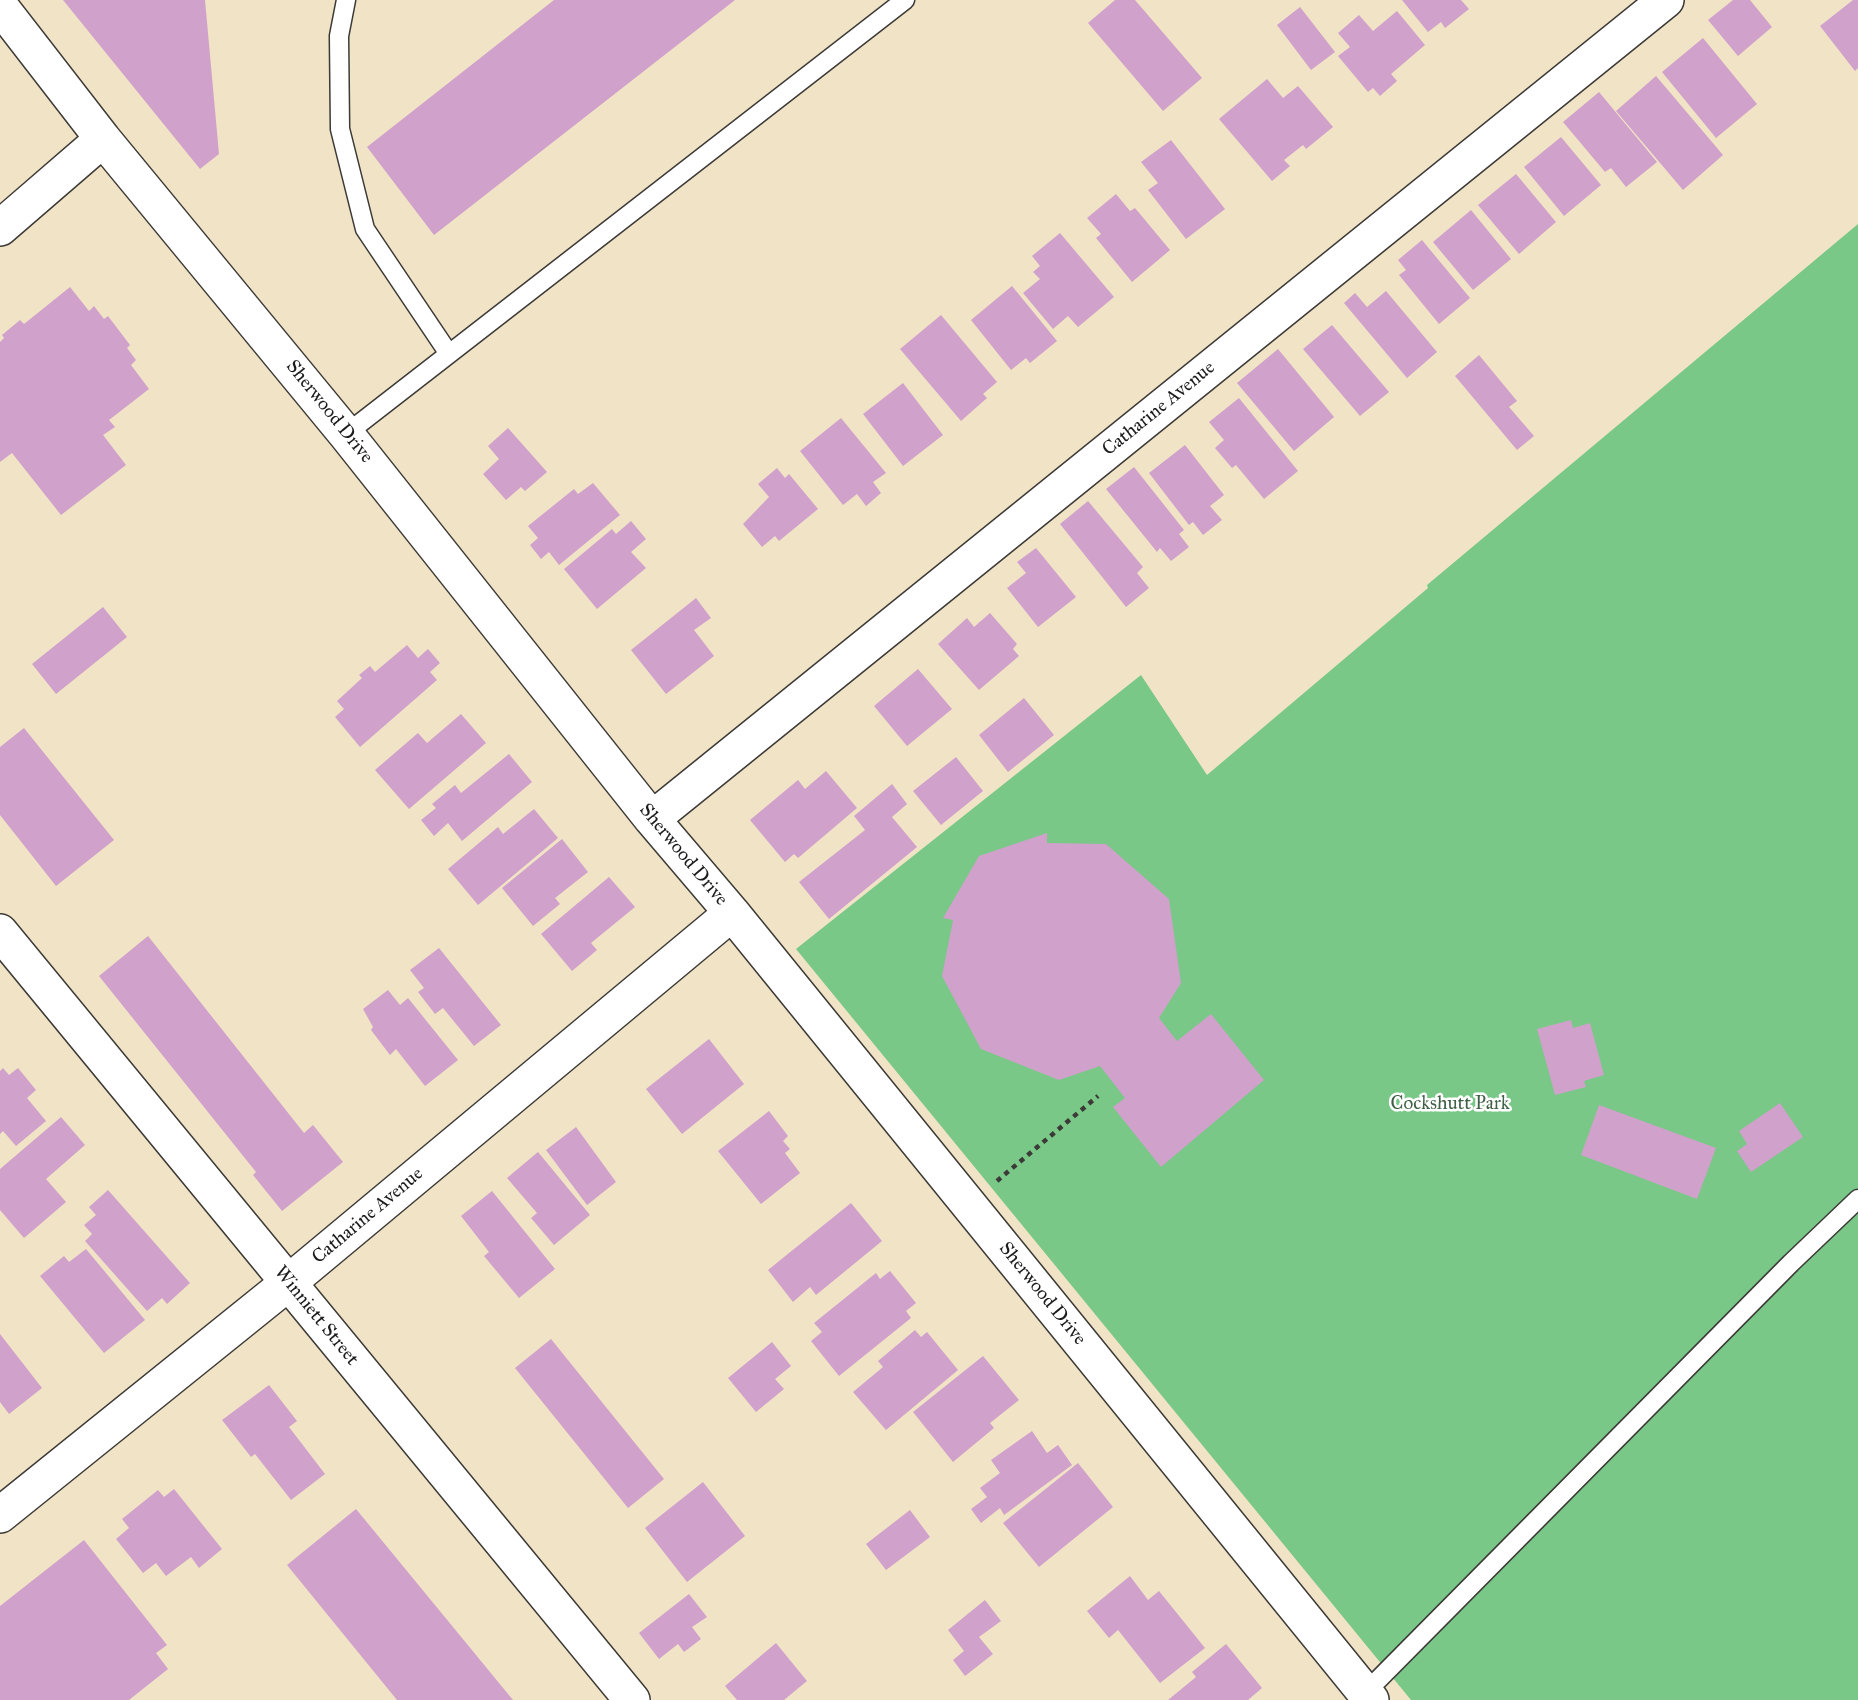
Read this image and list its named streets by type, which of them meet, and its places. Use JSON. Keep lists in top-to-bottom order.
{
  "streets": {
    "street": ["Catharine Avenue", "Sherwood Drive", "Winniett Street"]
  },
  "crossings": [
    ["Catharine Avenue", "Sherwood Drive"],
    ["Catharine Avenue", "Winniett Street"]
  ],
  "parks": ["Cockshutt Park"]
}
